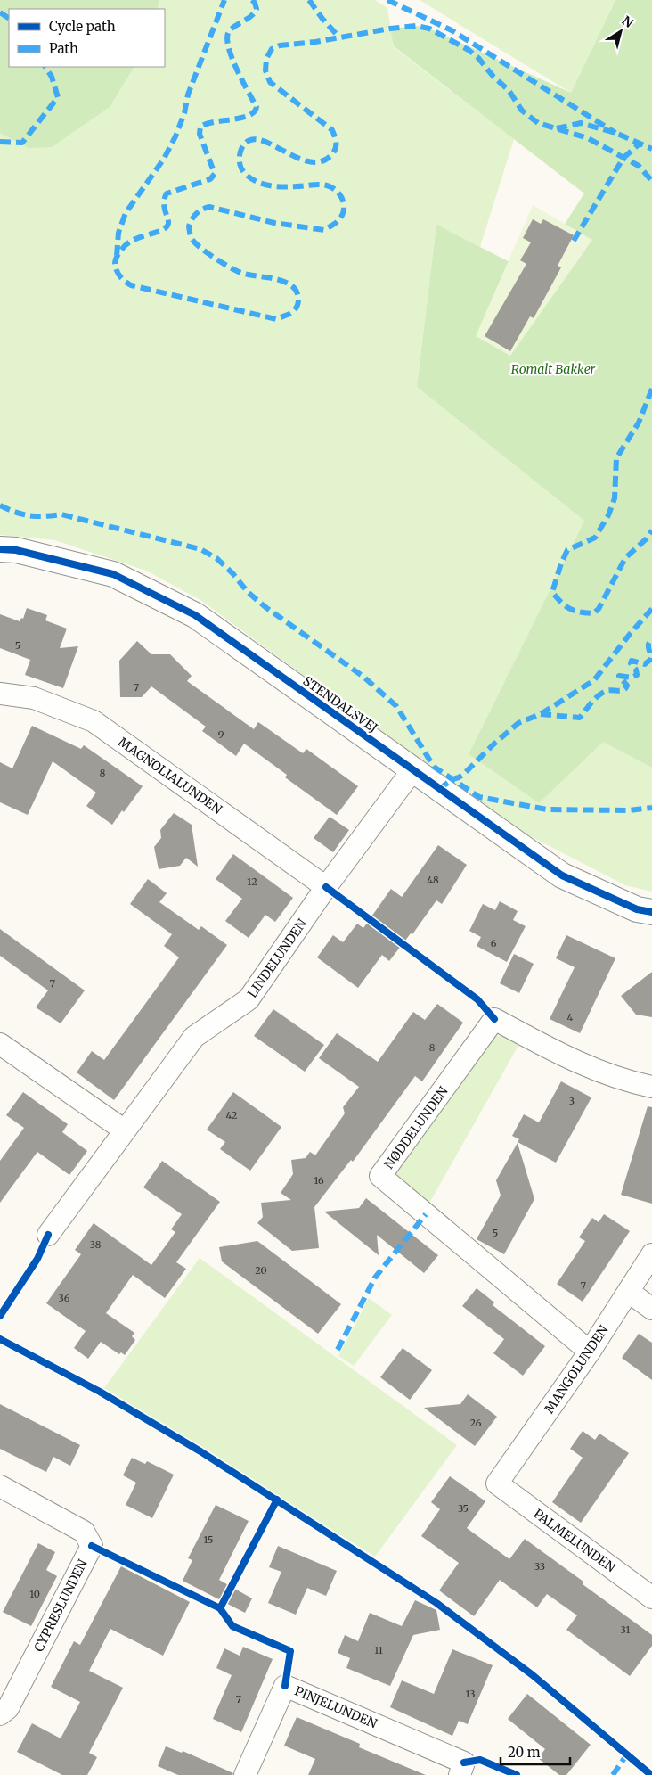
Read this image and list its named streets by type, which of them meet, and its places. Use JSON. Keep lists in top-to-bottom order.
{
  "streets": {
    "street": [
      "STENDALSVEJ",
      "MAGNOLIALUNDEN",
      "LINDELUNDEN",
      "NØDDELUNDEN",
      "MANGOLUNDEN",
      "PALMELUNDEN",
      "CYPRESLUNDEN",
      "PINJELUNDEN"
    ]
  },
  "crossings": [
    ["STENDALSVEJ", "LINDELUNDEN"],
    ["MAGNOLIALUNDEN", "LINDELUNDEN"],
    ["NØDDELUNDEN", "MANGOLUNDEN"],
    ["MANGOLUNDEN", "PALMELUNDEN"]
  ],
  "parks": ["Romalt Bakker"],
  "house_numbers": [
    "5",
    "7",
    "9",
    "8",
    "48",
    "12",
    "6",
    "7",
    "4",
    "8",
    "3",
    "42",
    "16",
    "5",
    "38",
    "20",
    "7",
    "36",
    "26",
    "35",
    "15",
    "33",
    "10",
    "31",
    "11",
    "13",
    "7"
  ],
  "legend": ["Cycle path", "Path"],
  "scale_bar": "20 m",
  "north": "top right"
}
